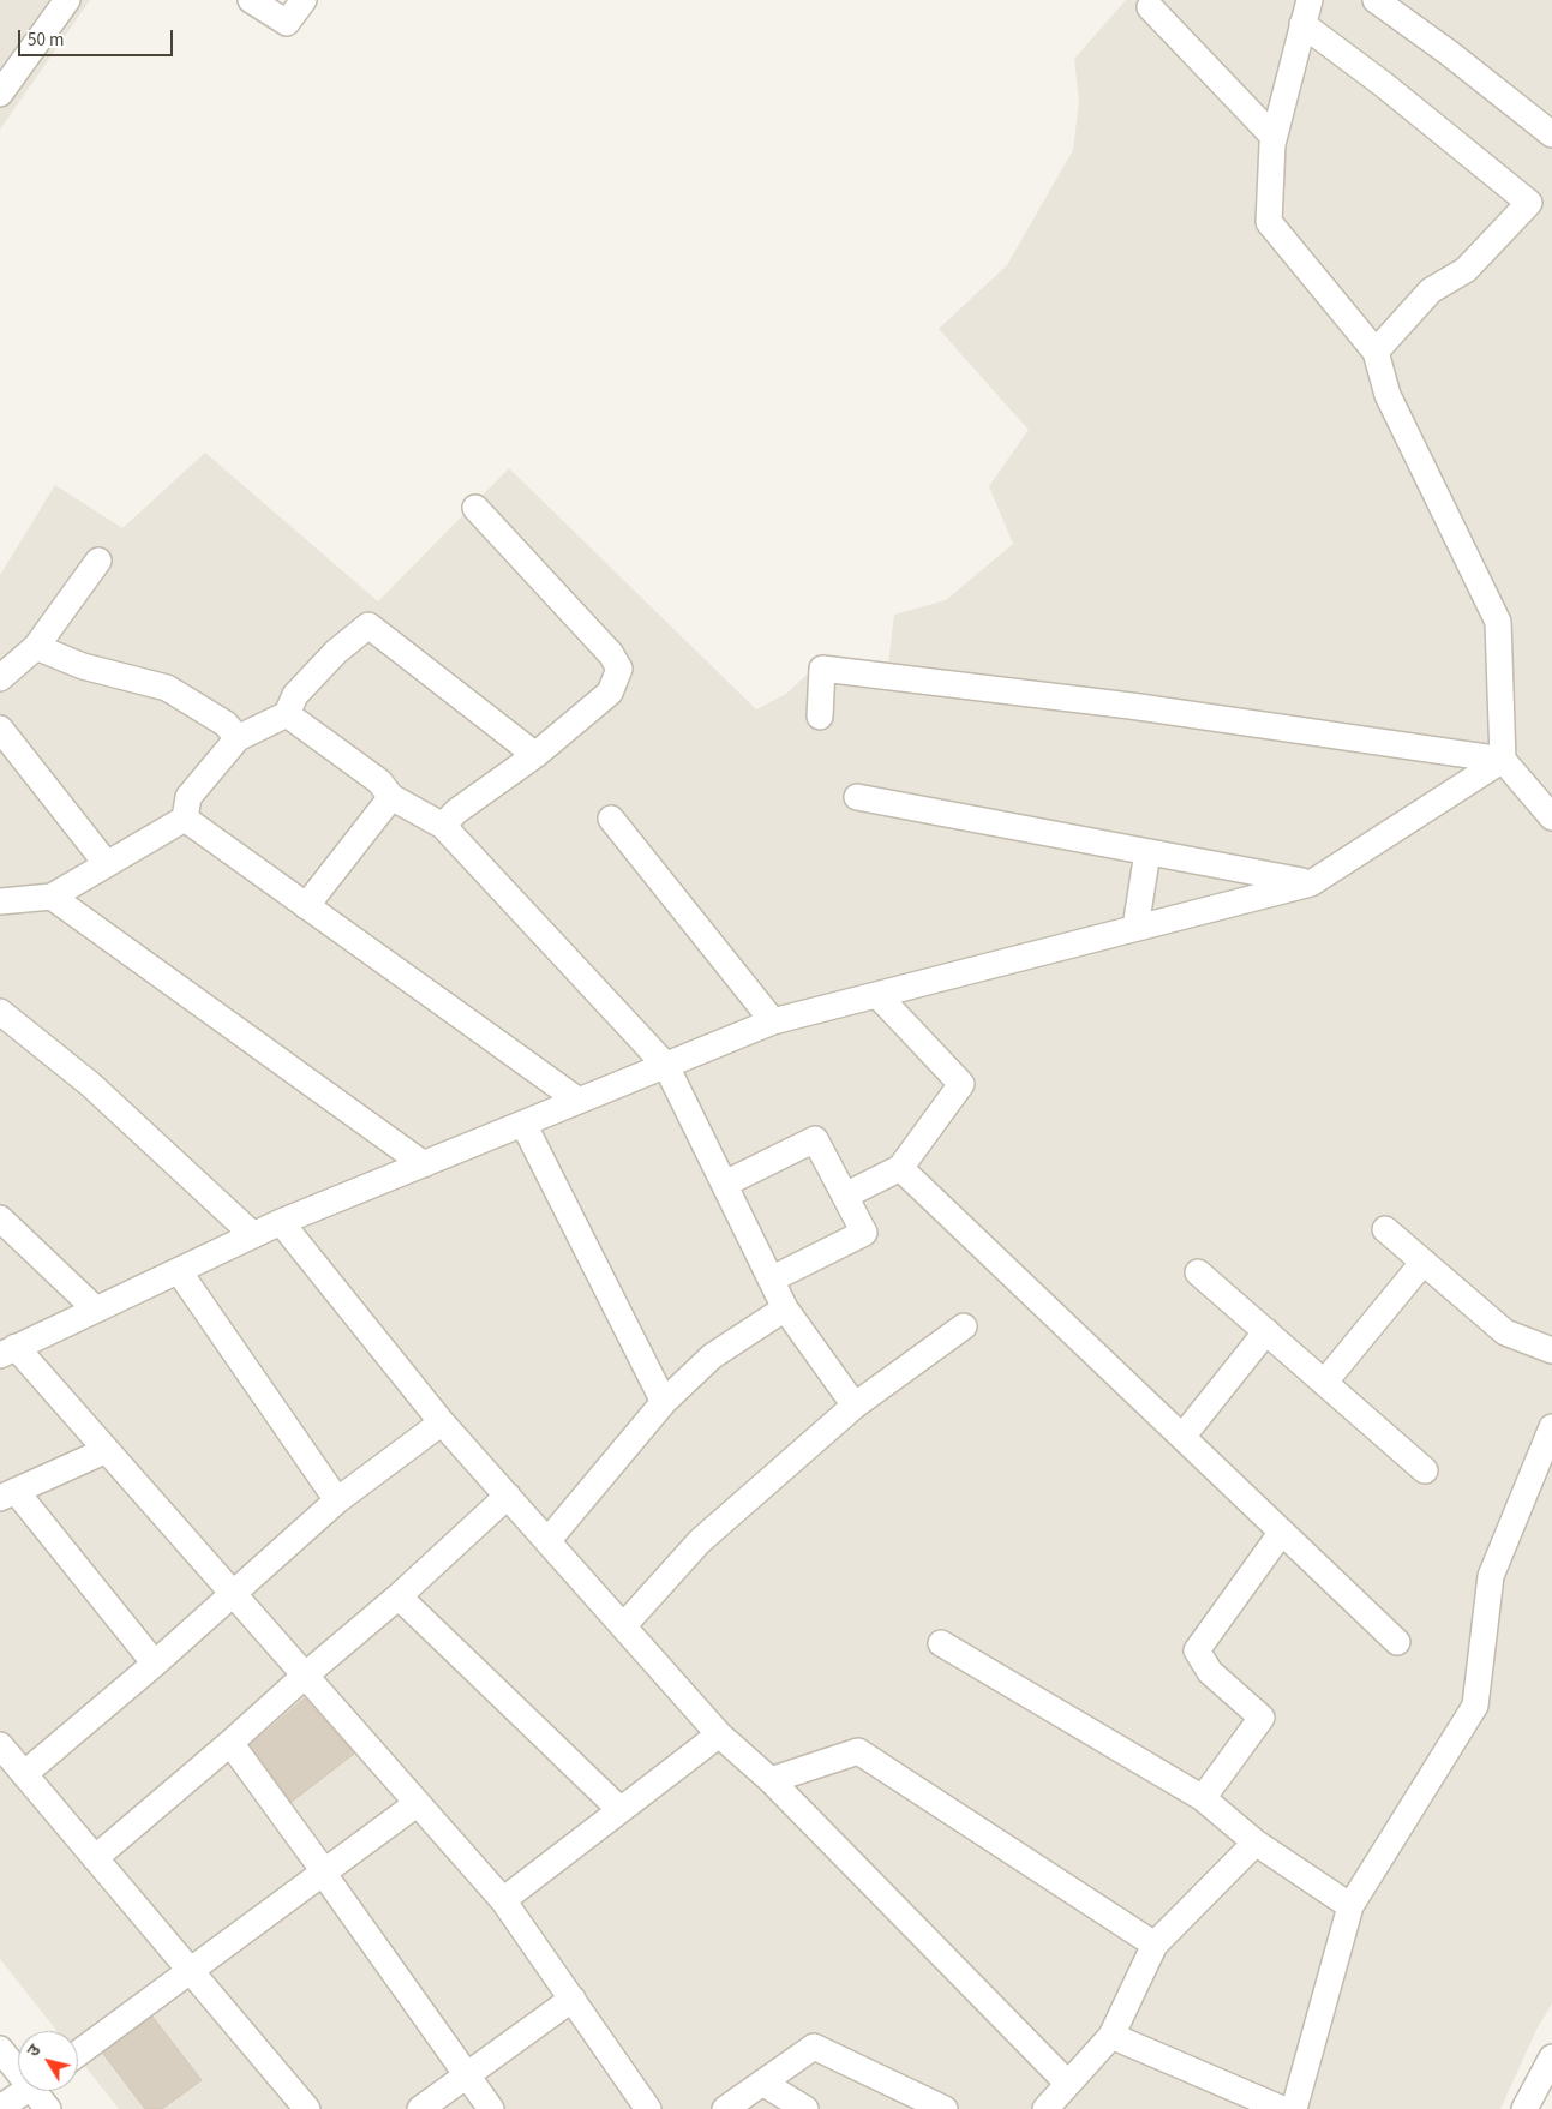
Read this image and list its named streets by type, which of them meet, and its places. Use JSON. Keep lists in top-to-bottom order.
{
  "scale_bar": "50 m",
  "north": "top left"
}
